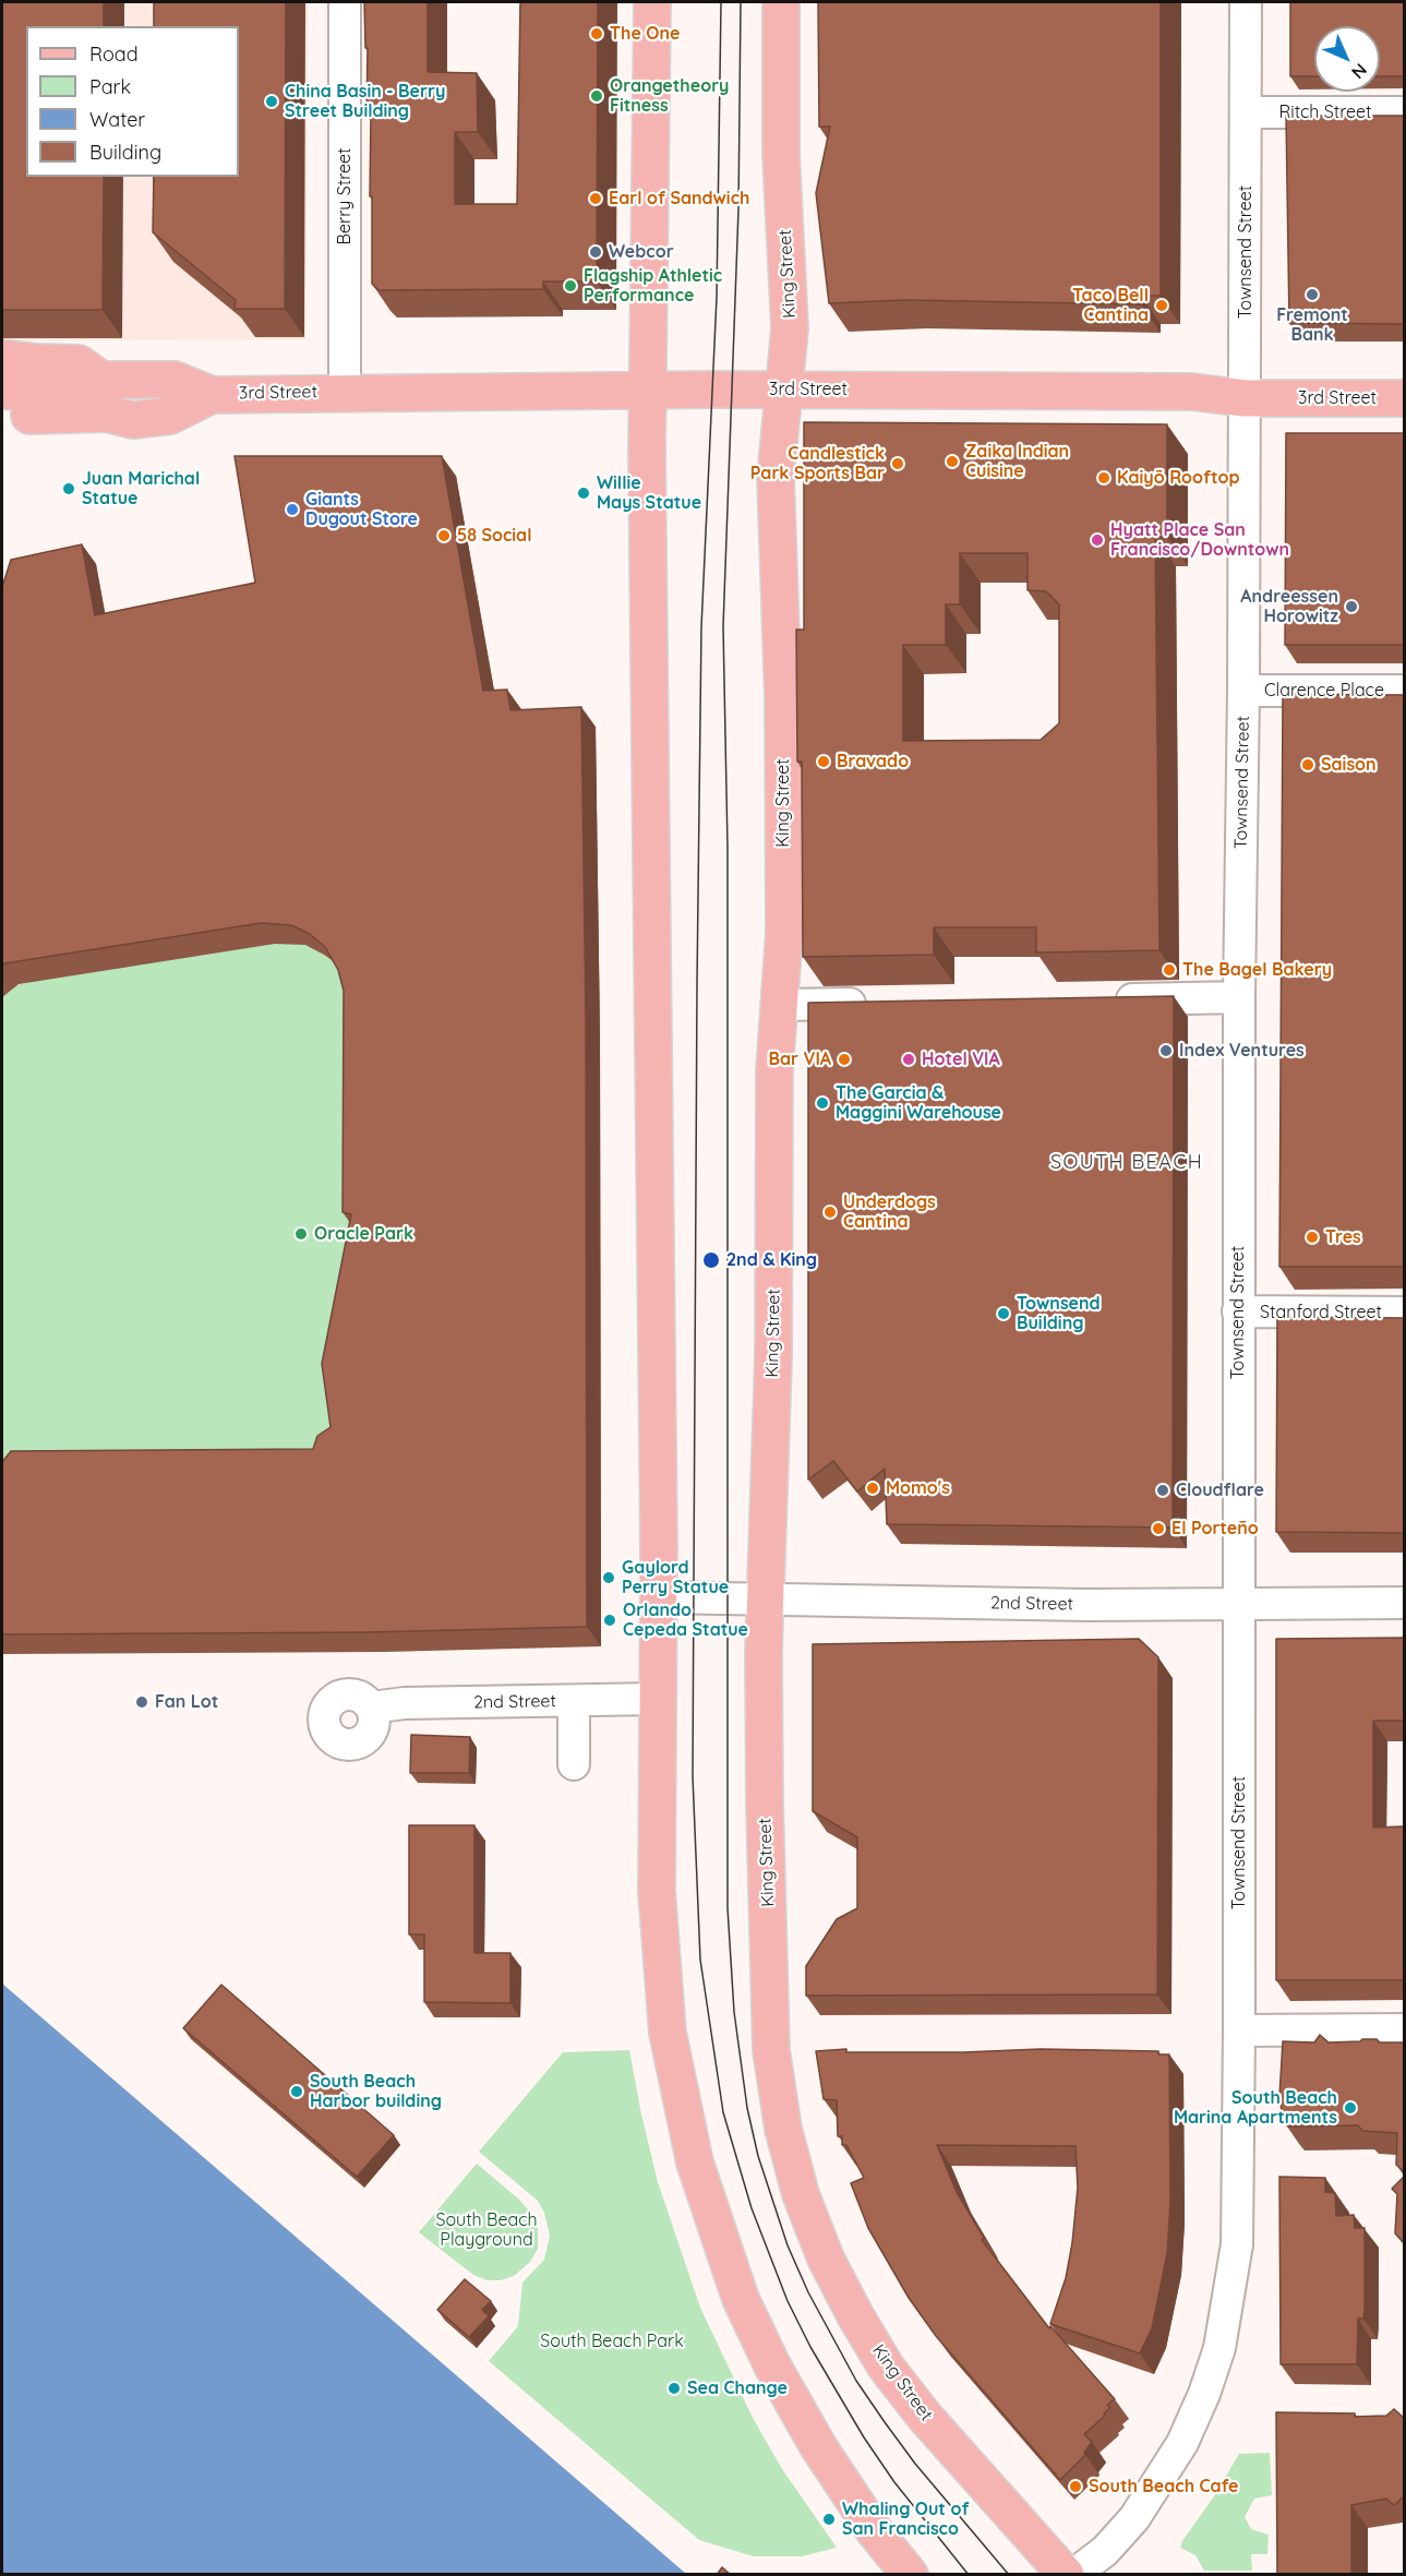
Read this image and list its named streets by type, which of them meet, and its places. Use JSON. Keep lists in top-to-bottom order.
{
  "streets": {
    "main road": ["King Street", "3rd Street"],
    "street": [
      "Ritch Street",
      "Berry Street",
      "Townsend Street",
      "Clarence Place",
      "Stanford Street",
      "2nd Street"
    ]
  },
  "crossings": [
    ["Ritch Street", "Townsend Street"],
    ["Berry Street", "3rd Street"],
    ["Townsend Street", "3rd Street"],
    ["Townsend Street", "Clarence Place"],
    ["Townsend Street", "Stanford Street"],
    ["Townsend Street", "2nd Street"],
    ["King Street", "3rd Street"],
    ["King Street", "2nd Street"]
  ],
  "districts": ["SOUTH BEACH"],
  "parks": ["South Beach Playground", "South Beach Park"],
  "places": [
    "The One",
    "Orangetheory Fitness",
    "China Basin - Berry Street Building",
    "Earl of Sandwich",
    "Webcor",
    "Flagship Athletic Performance",
    "Fremont Bank",
    "Taco Bell Cantina",
    "Zaika Indian Cuisine",
    "Candlestick Park Sports Bar",
    "Kaiyō Rooftop",
    "Juan Marichal Statue",
    "Willie Mays Statue",
    "Giants Dugout Store",
    "58 Social",
    "Hyatt Place San Francisco/Downtown",
    "Andreessen Horowitz",
    "Bravado",
    "Saison",
    "The Bagel Bakery",
    "Index Ventures",
    "Bar VIA",
    "Hotel VIA",
    "The Garcia & Maggini Warehouse",
    "Underdogs Cantina",
    "Oracle Park",
    "Tres",
    "2nd & King",
    "Townsend Building",
    "Momo's",
    "Cloudflare",
    "El Porteño",
    "Gaylord Perry Statue",
    "Orlando Cepeda Statue",
    "Fan Lot",
    "South Beach Harbor building",
    "South Beach Marina Apartments",
    "Sea Change",
    "South Beach Cafe",
    "Whaling Out of San Francisco"
  ],
  "legend": [
    "Road",
    "Park",
    "Water",
    "Building"
  ],
  "north": "bottom right"
}
